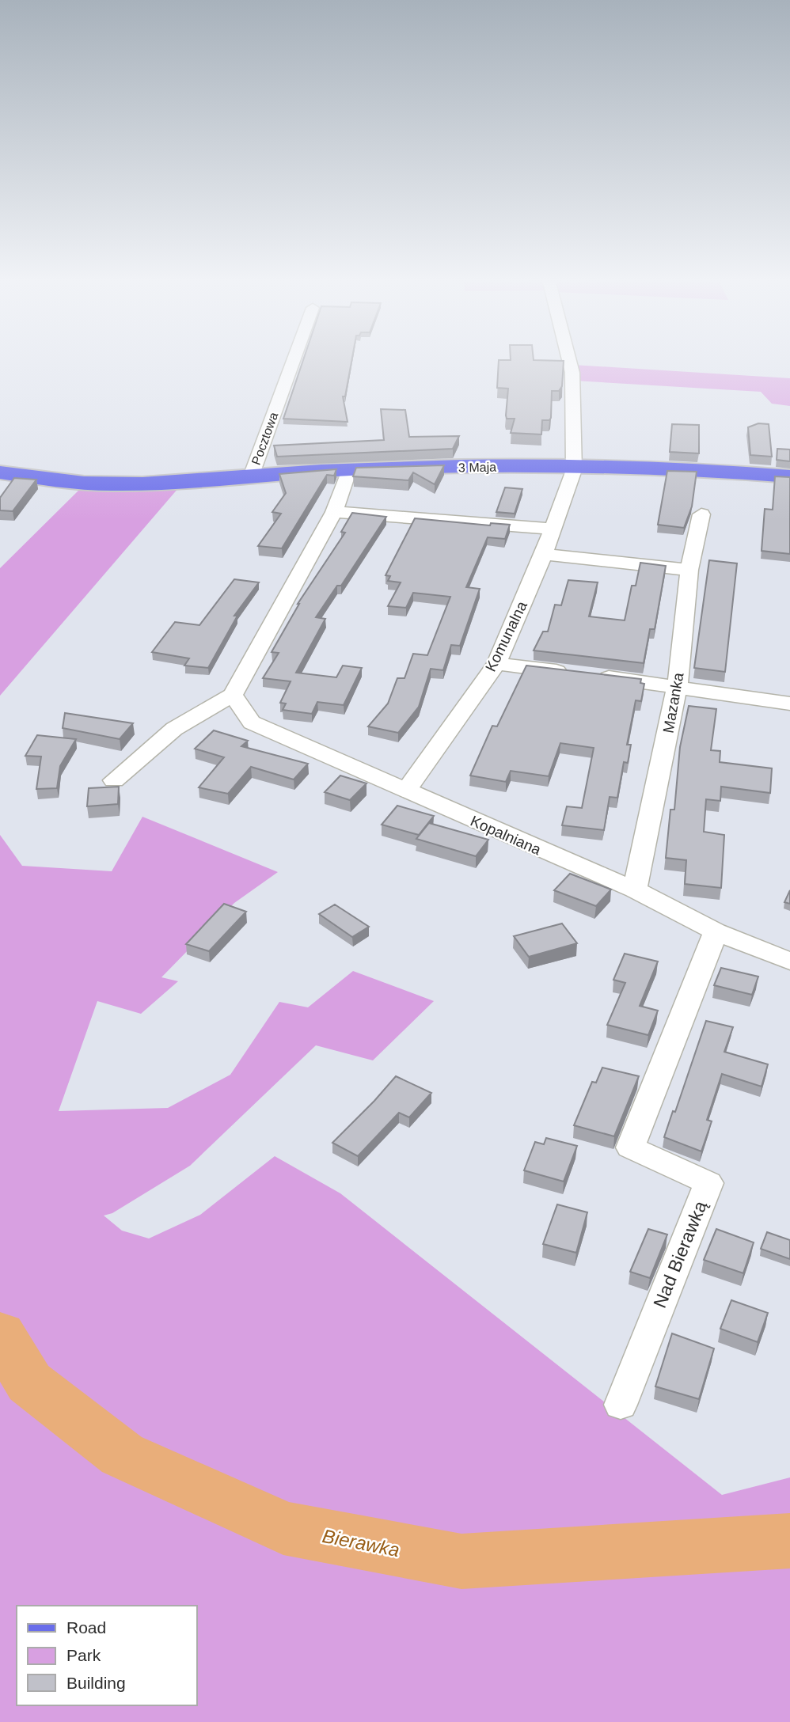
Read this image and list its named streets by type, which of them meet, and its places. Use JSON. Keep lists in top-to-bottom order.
{
  "streets": {
    "main road": ["3 Maja"],
    "street": [
      "Pocztowa",
      "Komunalna",
      "Mazanka",
      "Kopalniana",
      "Nad Bierawką"
    ]
  },
  "crossings": [
    ["Pocztowa", "3 Maja"],
    ["3 Maja", "Komunalna"],
    ["Komunalna", "Kopalniana"],
    ["Mazanka", "Kopalniana"],
    ["Kopalniana", "Nad Bierawką"]
  ],
  "water": ["Bierawka"],
  "legend": ["Road", "Park", "Building"]
}
